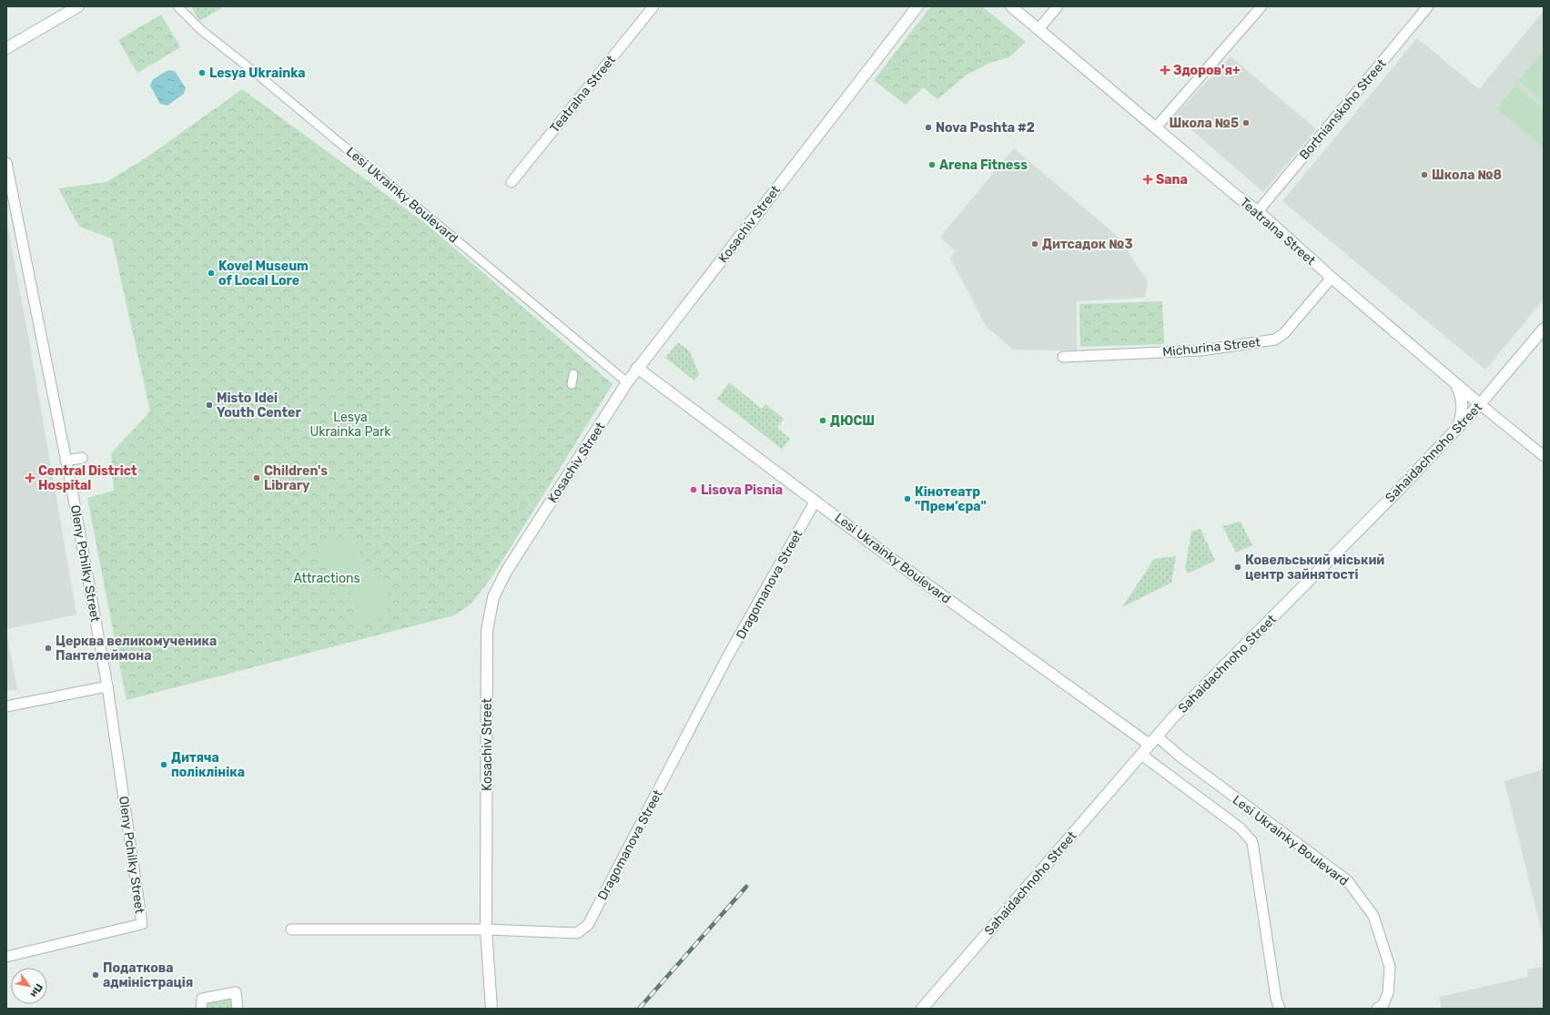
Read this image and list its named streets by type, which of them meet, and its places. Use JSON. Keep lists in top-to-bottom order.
{
  "streets": {
    "street": [
      "Teatralna Street",
      "Bortnianskoho Street",
      "Lesi Ukrainky Boulevard",
      "Kosachiv Street",
      "Michurina Street",
      "Sahaidachnoho Street",
      "Oleny Pchilky Street",
      "Dragomanova Street"
    ]
  },
  "crossings": [
    ["Teatralna Street", "Bortnianskoho Street"],
    ["Teatralna Street", "Michurina Street"],
    ["Teatralna Street", "Sahaidachnoho Street"],
    ["Lesi Ukrainky Boulevard", "Kosachiv Street"],
    ["Lesi Ukrainky Boulevard", "Sahaidachnoho Street"],
    ["Lesi Ukrainky Boulevard", "Dragomanova Street"],
    ["Kosachiv Street", "Dragomanova Street"]
  ],
  "parks": ["Lesya Ukrainka Park", "Attractions"],
  "places": {
    "health": ["Здоров'я+", "Sana", "Central District Hospital"],
    "other": [
      "Lesya Ukrainka",
      "Школа №5",
      "Nova Poshta #2",
      "Arena Fitness",
      "Школа №8",
      "Дитсадок №3",
      "Kovel Museum of Local Lore",
      "Misto Idei Youth Center",
      "ДЮСШ",
      "Children's Library",
      "Lisova Pisnia",
      "Кінотеатр \"Прем’єра\"",
      "Ковельський міський центр зайнятості",
      "Церква великомученика Пантелеймона",
      "Дитяча поліклініка",
      "Податкова адміністрація"
    ]
  },
  "north": "bottom right"
}
